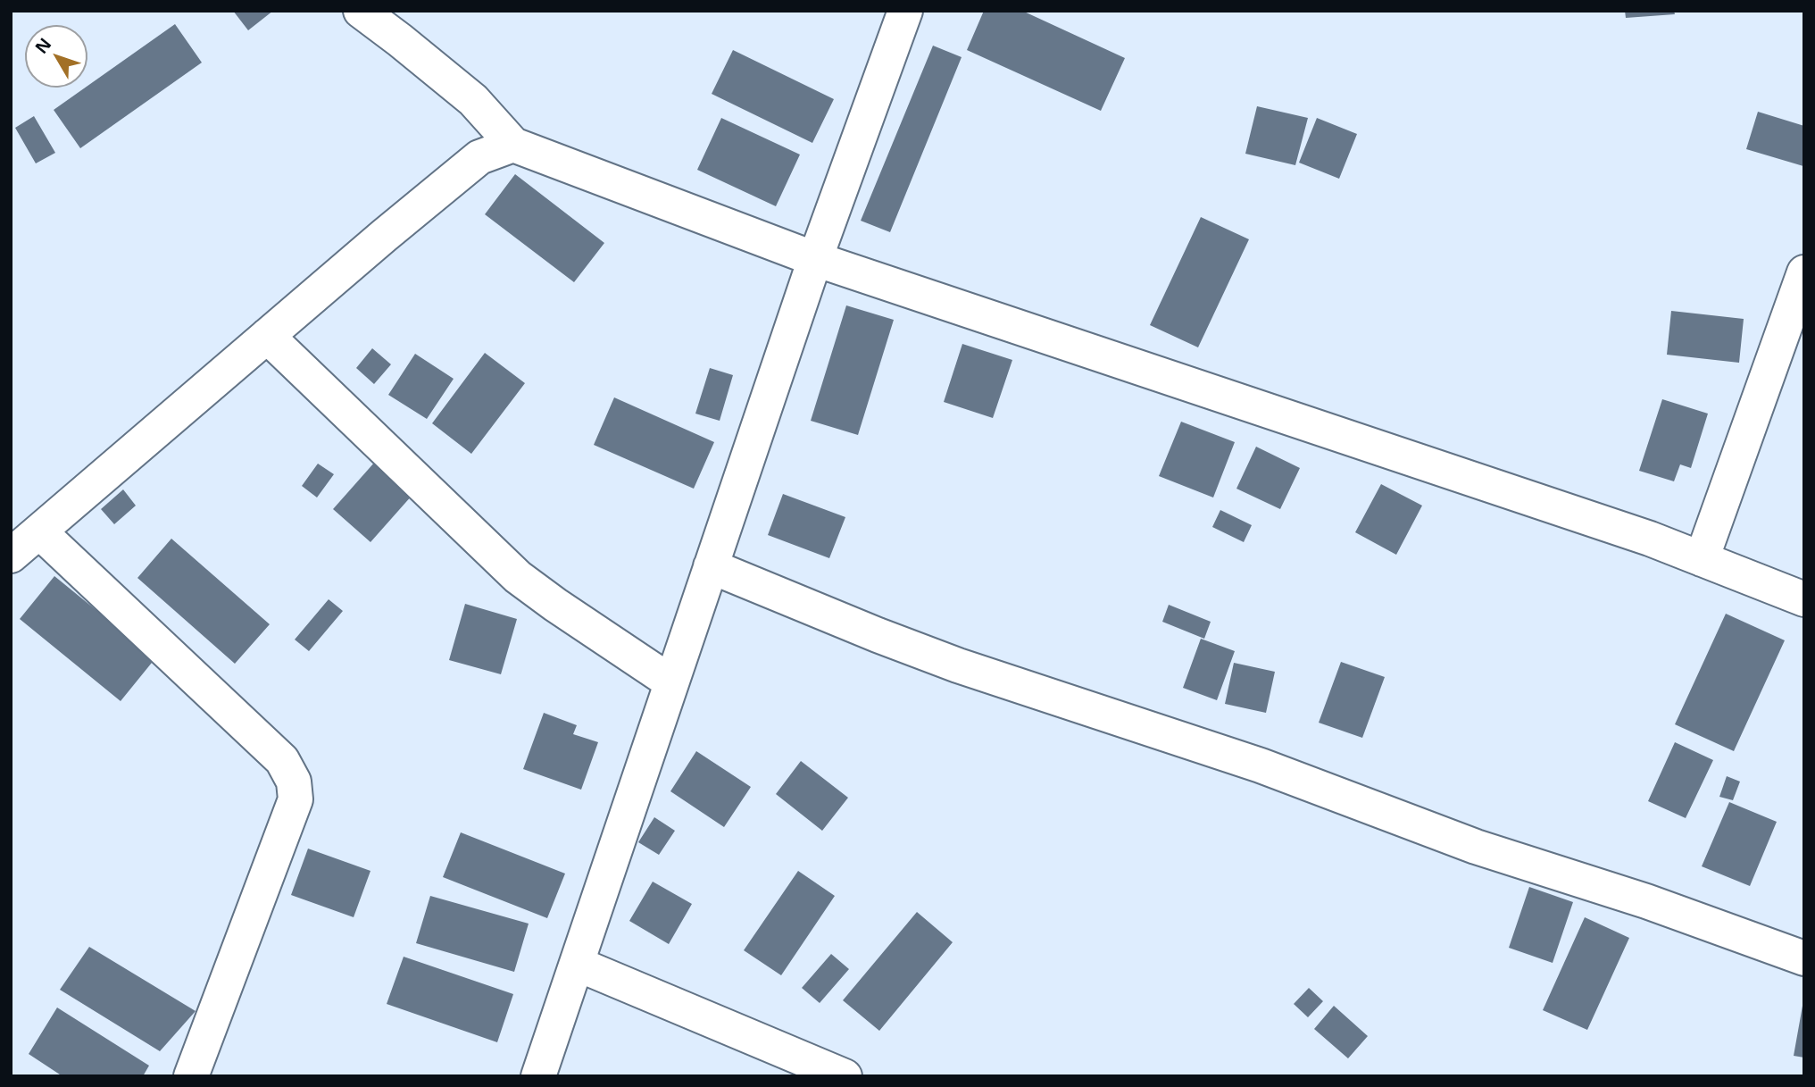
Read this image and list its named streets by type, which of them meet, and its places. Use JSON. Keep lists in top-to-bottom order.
{
  "north": "top left"
}
